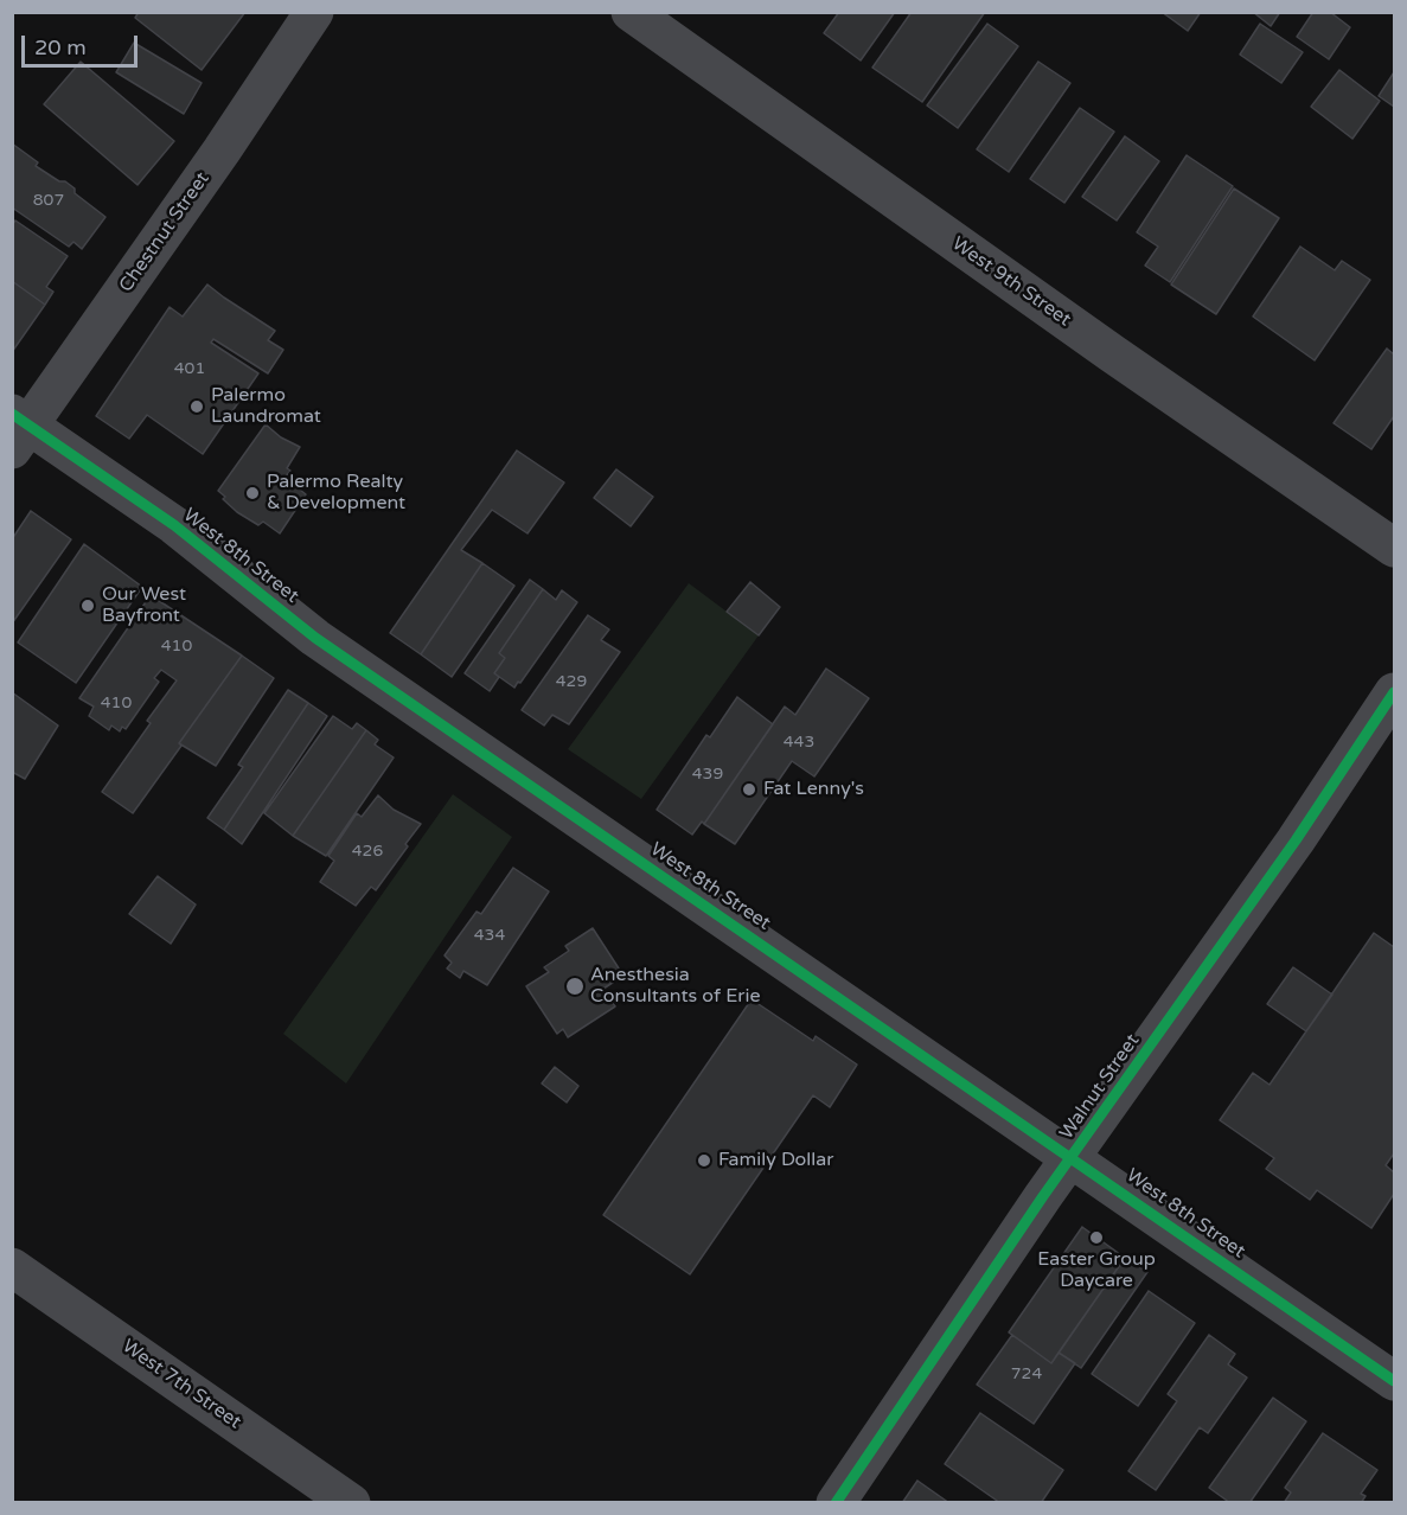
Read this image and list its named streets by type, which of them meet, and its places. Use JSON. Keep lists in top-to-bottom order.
{
  "streets": {
    "street": [
      "Chestnut Street",
      "West 9th Street",
      "West 8th Street",
      "Walnut Street",
      "West 7th Street"
    ]
  },
  "crossings": [
    ["Chestnut Street", "West 8th Street"],
    ["West 8th Street", "Walnut Street"]
  ],
  "places": [
    "Palermo Laundromat",
    "Palermo Realty & Development",
    "Our West Bayfront",
    "Fat Lenny's",
    "Anesthesia Consultants of Erie",
    "Family Dollar",
    "Easter Group Daycare"
  ],
  "house_numbers": [
    "807",
    "401",
    "410",
    "429",
    "410",
    "443",
    "439",
    "426",
    "434",
    "724"
  ],
  "scale_bar": "20 m"
}
